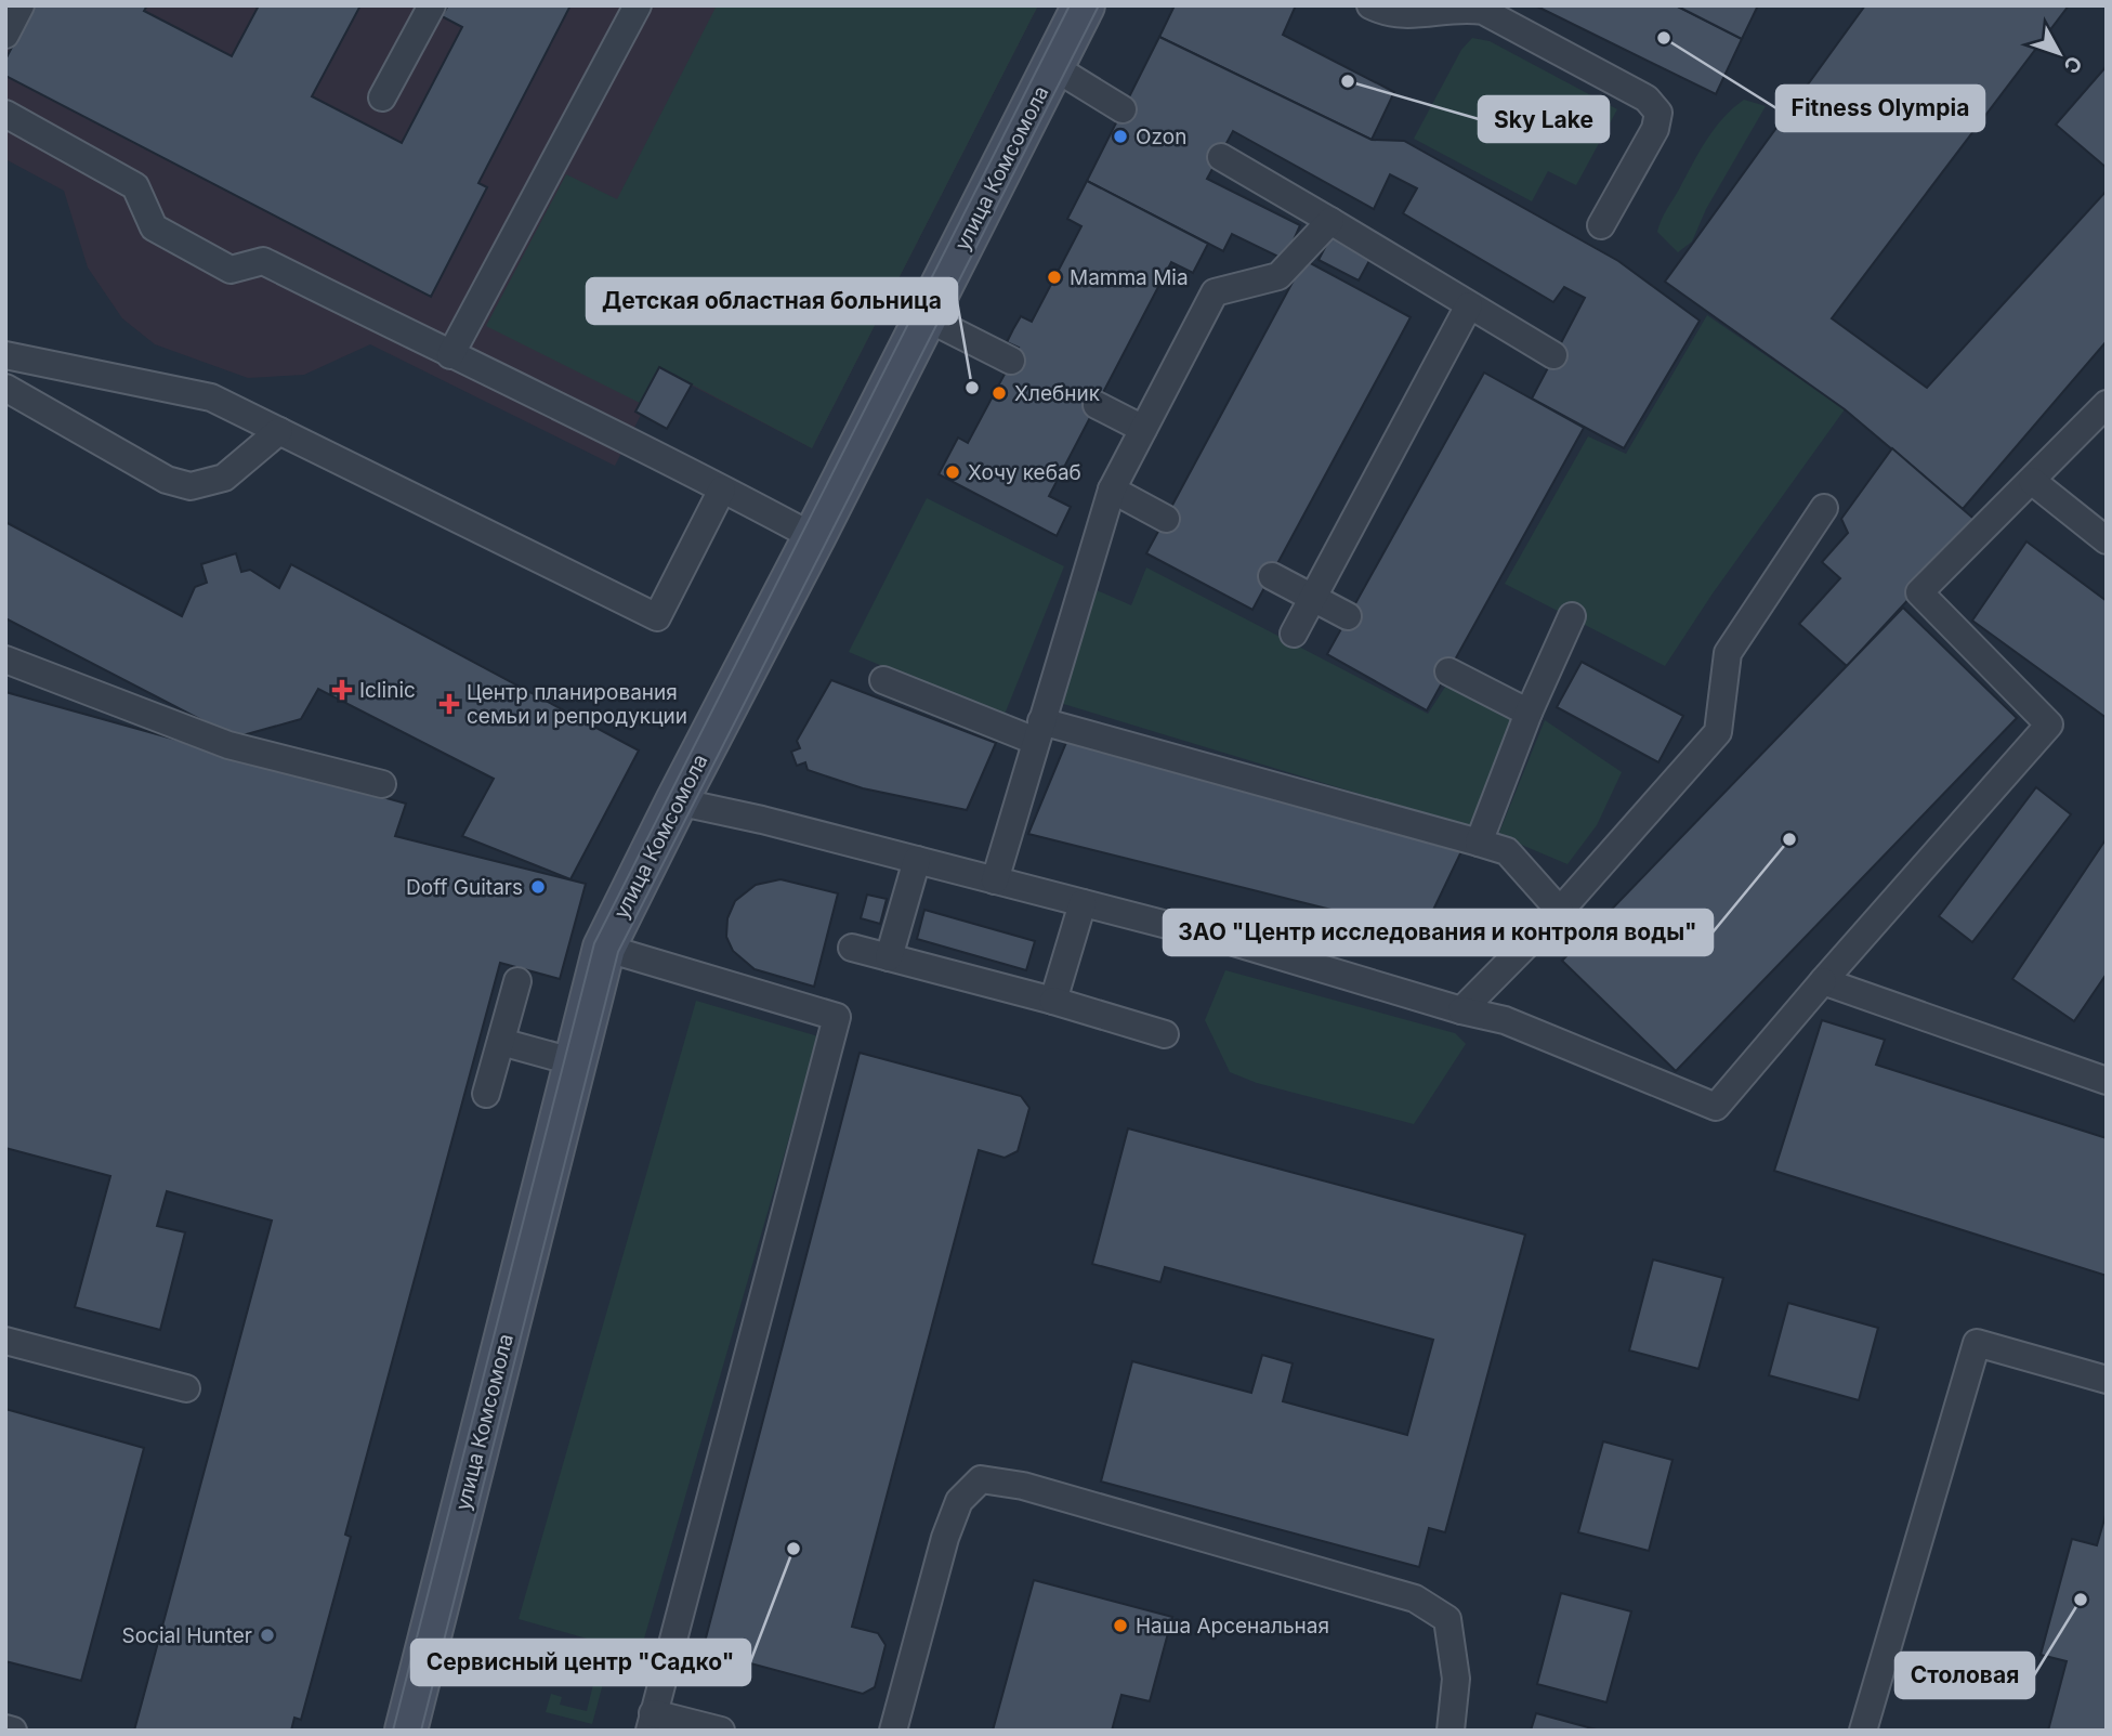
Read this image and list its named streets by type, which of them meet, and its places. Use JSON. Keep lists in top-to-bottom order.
{
  "streets": {
    "main road": ["улица Комсомола"]
  },
  "places": {
    "other": [
      "Fitness Olympia",
      "Sky Lake",
      "Ozon",
      "Mamma Mia",
      "Детская областная больница",
      "Хлебник",
      "Хочу кебаб",
      "ЗАО \"Центр исследования и контроля воды\"",
      "Doff Guitars",
      "Сервисный центр \"Садко\"",
      "Столовая",
      "Наша Арсенальная",
      "Social Hunter"
    ],
    "health": ["Iclinic", "Центр планирования семьи и репродукции"]
  },
  "north": "bottom right"
}
